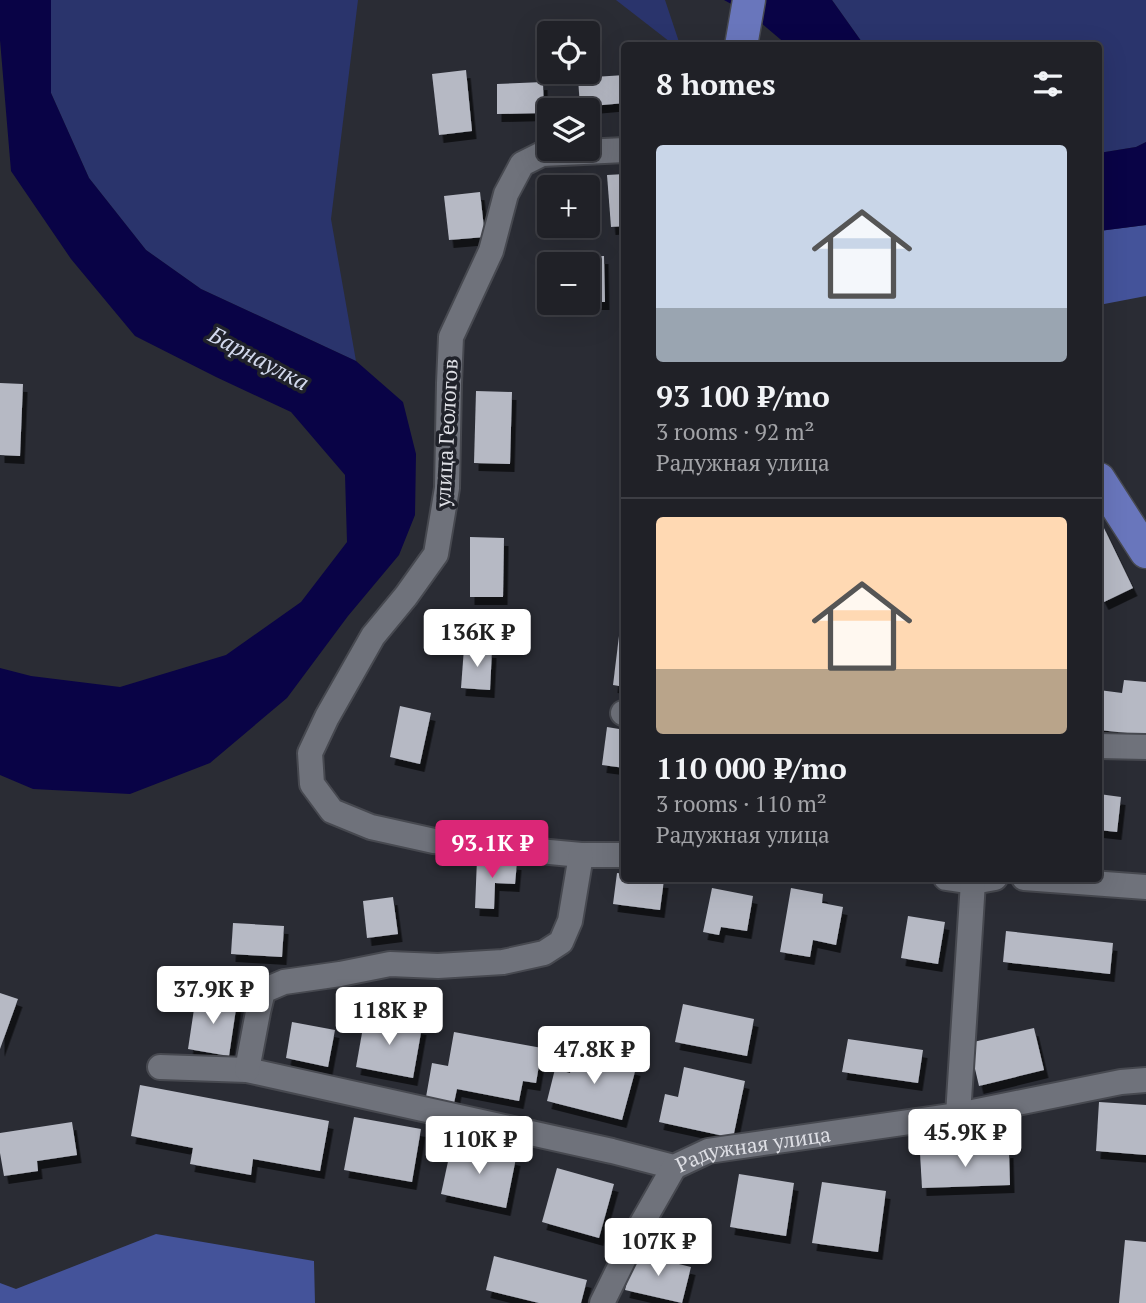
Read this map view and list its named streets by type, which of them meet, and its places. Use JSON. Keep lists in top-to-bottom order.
{
  "streets": {
    "street": ["улица Геологов", "Радужная улица"]
  },
  "water": ["Барнаулка"],
  "page": {
    "map_buttons": ["+", "−"],
    "heading": "8 homes",
    "list": [
      {
        "name": "93 100 ₽/mo",
        "note": "3 rooms · 92 m² · Радужная улица"
      },
      {
        "name": "110 000 ₽/mo",
        "note": "3 rooms · 110 m² · Радужная улица"
      }
    ],
    "price": [
      "136K ₽",
      "93.1K ₽",
      "37.9K ₽",
      "118K ₽",
      "47.8K ₽",
      "45.9K ₽",
      "110K ₽",
      "107K ₽"
    ]
  }
}
